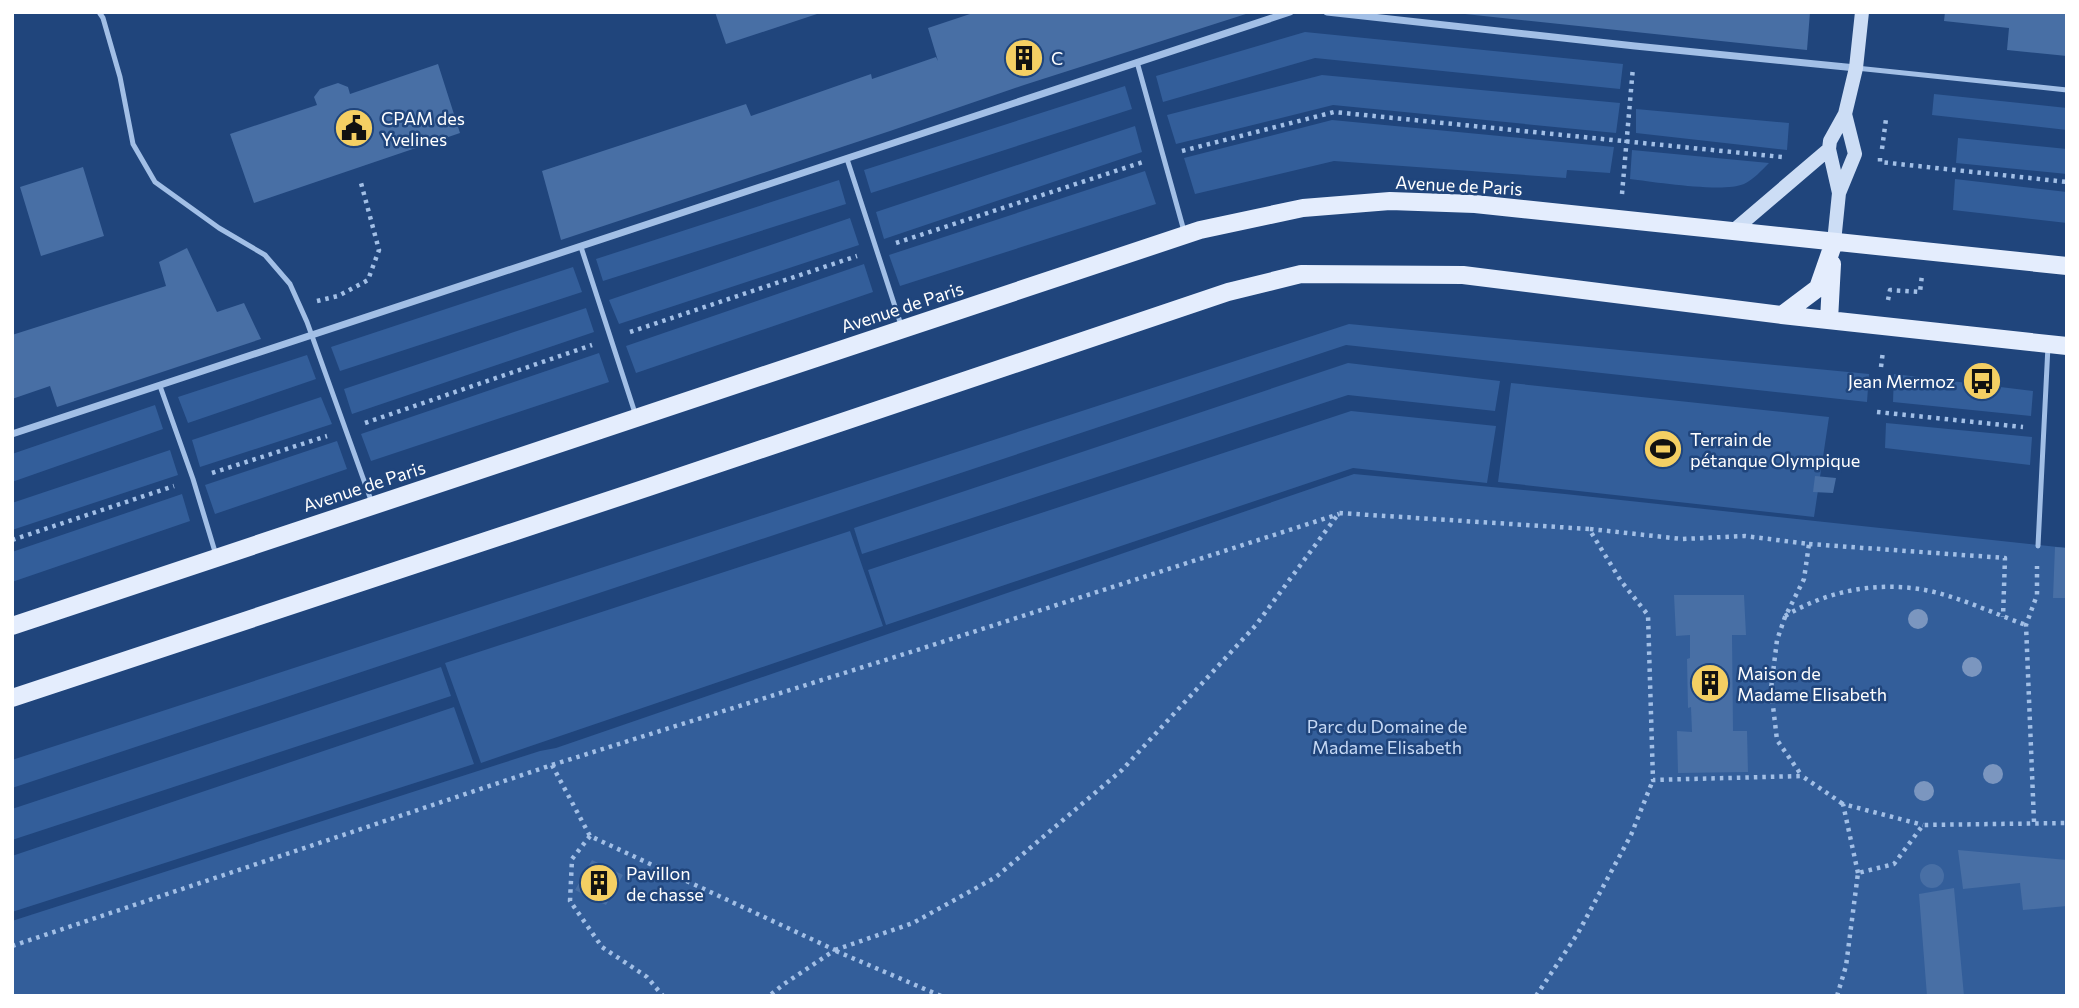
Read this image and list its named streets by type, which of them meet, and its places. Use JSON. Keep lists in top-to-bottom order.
{
  "streets": {
    "main road": ["Avenue de Paris"]
  },
  "parks": ["Parc du Domaine de Madame Elisabeth"],
  "places": {
    "building": ["C", "Maison de Madame Elisabeth", "Pavillon de chasse"],
    "public building": ["CPAM des Yvelines"],
    "bus stop": ["Jean Mermoz"],
    "sports": ["Terrain de pétanque Olympique"]
  }
}
